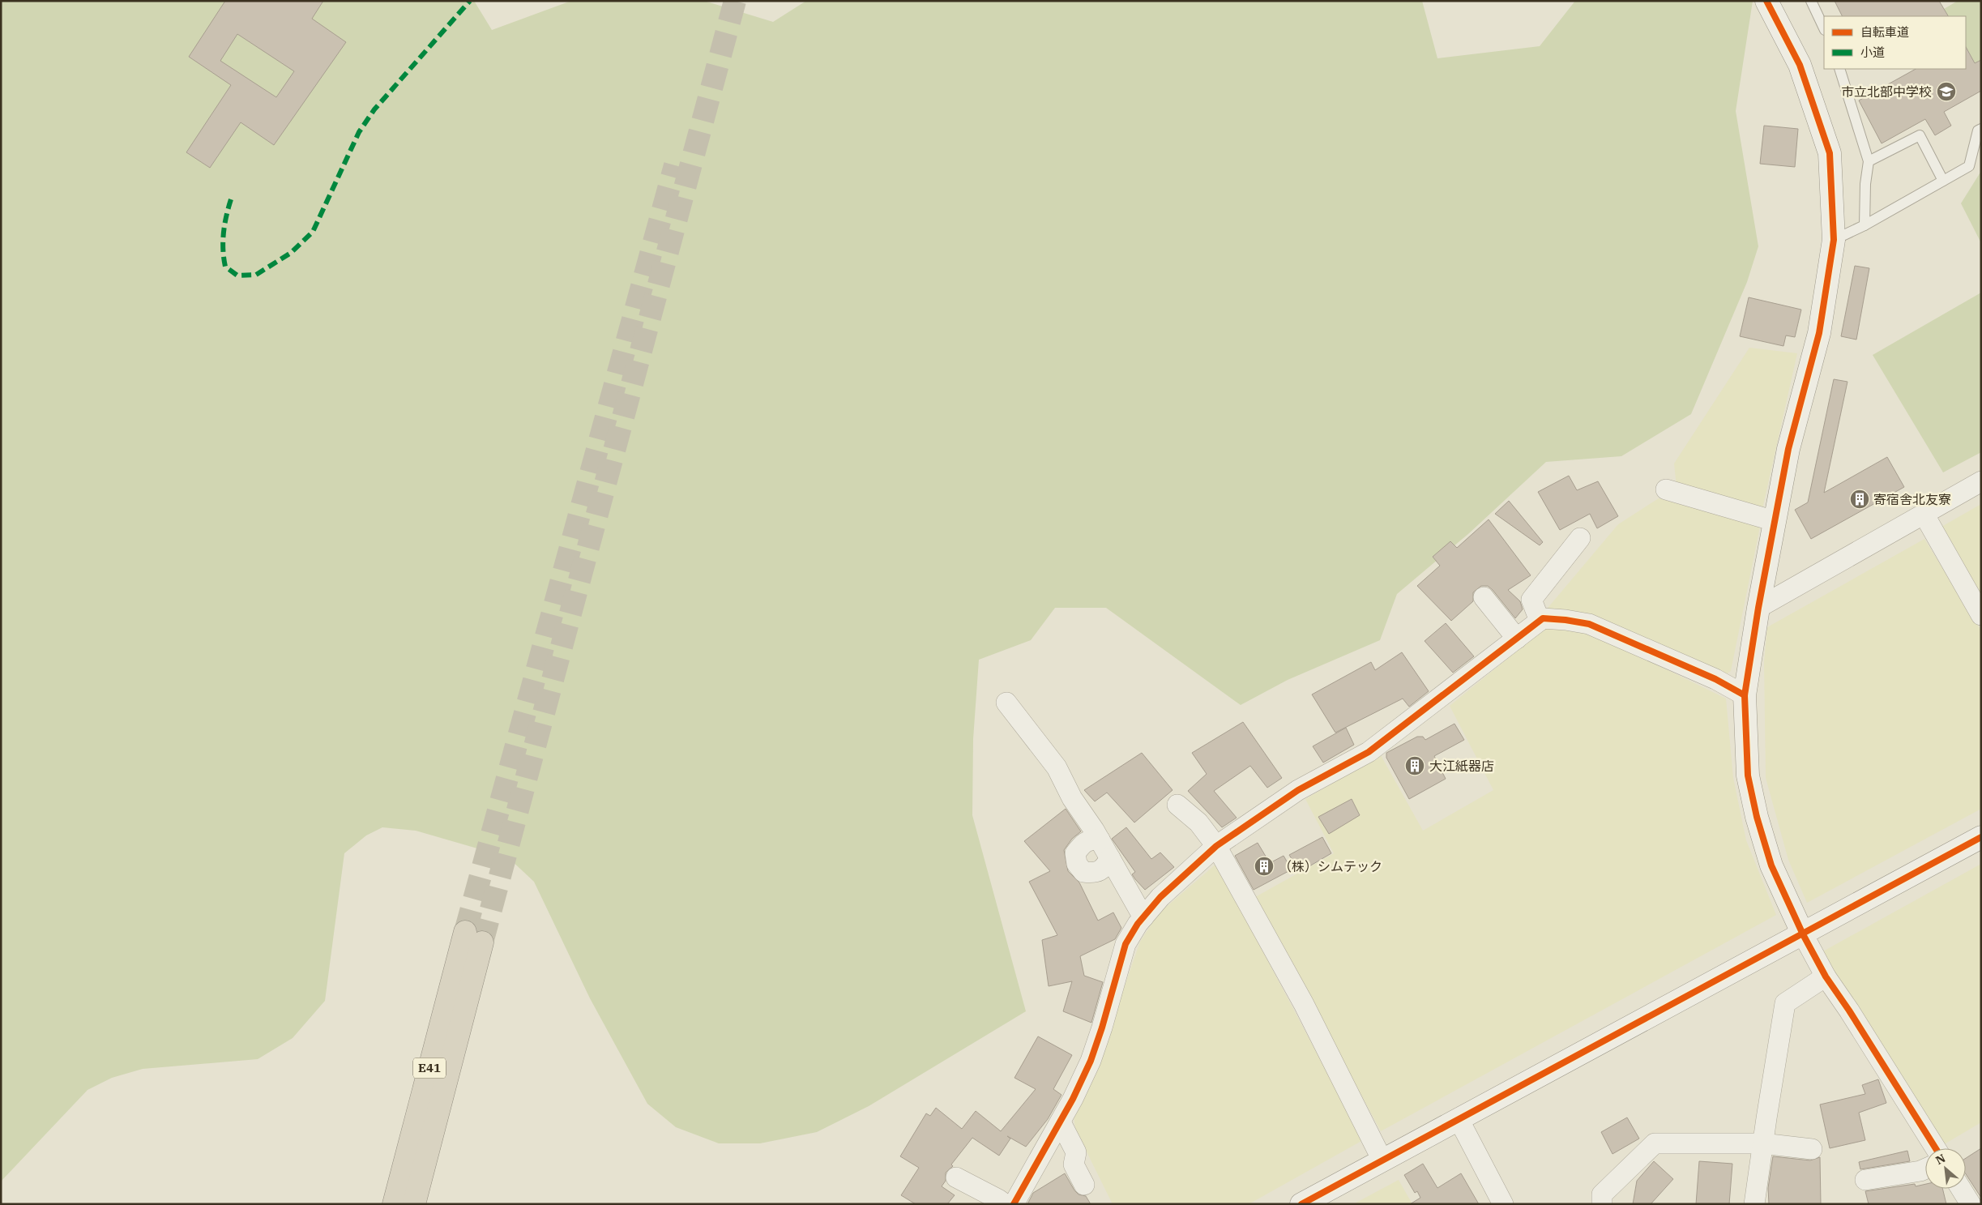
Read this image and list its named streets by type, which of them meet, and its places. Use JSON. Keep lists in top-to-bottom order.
{
  "streets": {
    "highway": ["E41"]
  },
  "places": {
    "school or university": ["市立北部中学校"],
    "building": ["寄宿舎北友寮", "大江紙器店", "（株）シムテック"]
  },
  "legend": ["自転車道", "小道"],
  "north": "top left"
}
